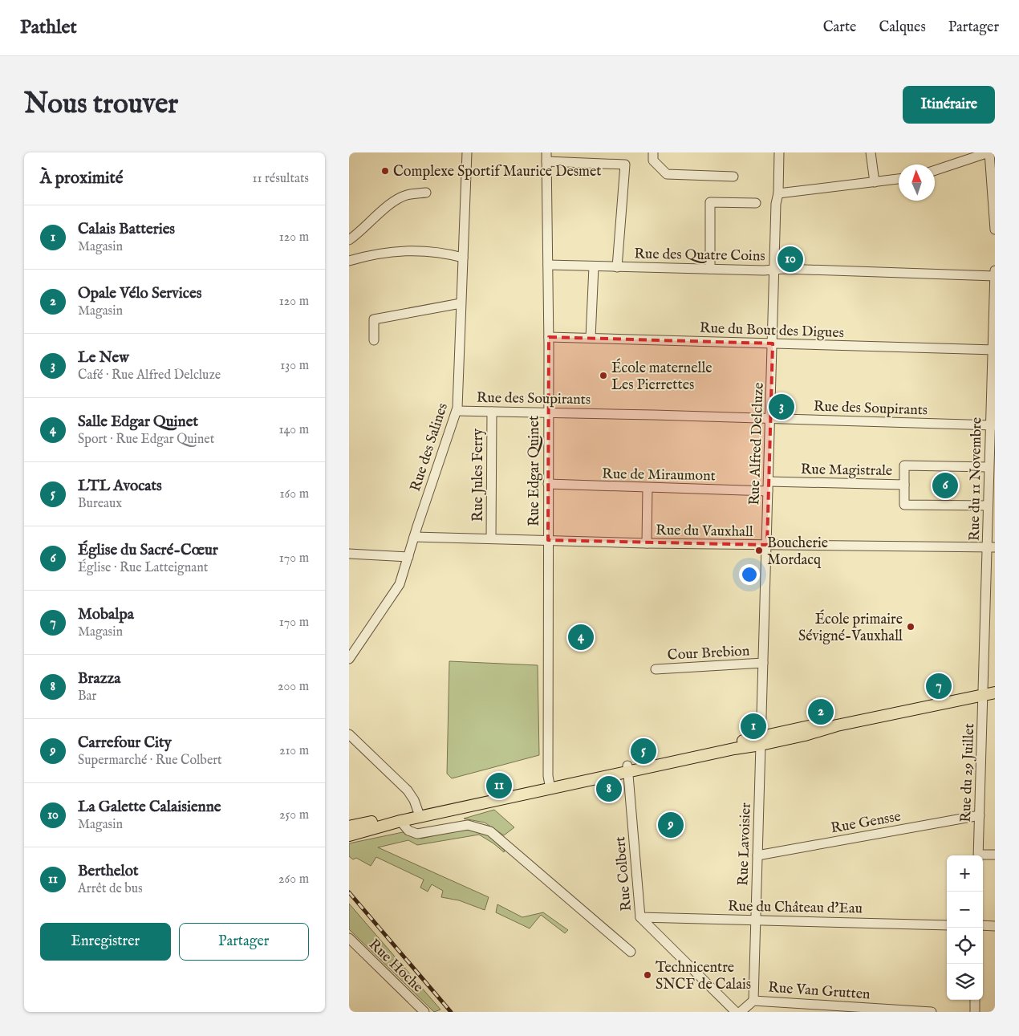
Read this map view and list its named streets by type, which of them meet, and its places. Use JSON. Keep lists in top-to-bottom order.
{
  "streets": {
    "street": [
      "Rue des Quatre Coins",
      "Rue du Bout des Digues",
      "Rue des Soupirants",
      "Rue Alfred Delcluze",
      "Rue des Salines",
      "Rue Magistrale",
      "Rue Edgar Quinet",
      "Rue de Miraumont",
      "Rue Jules Ferry",
      "Rue du 11 Novembre",
      "Rue du Vauxhall",
      "Cour Brebion",
      "Rue du 29 Juillet",
      "Rue Gensse",
      "Rue Lavoisier",
      "Rue Colbert",
      "Rue du Château d'Eau",
      "Rue Hoche",
      "Rue Van Grutten"
    ]
  },
  "crossings": [
    ["Rue des Quatre Coins", "Rue Alfred Delcluze"],
    ["Rue des Quatre Coins", "Rue Edgar Quinet"],
    ["Rue des Quatre Coins", "Rue du 11 Novembre"],
    ["Rue du Bout des Digues", "Rue Alfred Delcluze"],
    ["Rue du Bout des Digues", "Rue Edgar Quinet"],
    ["Rue du Bout des Digues", "Rue du 11 Novembre"],
    ["Rue des Soupirants", "Rue Alfred Delcluze"],
    ["Rue des Soupirants", "Rue des Salines"],
    ["Rue des Soupirants", "Rue Edgar Quinet"],
    ["Rue des Soupirants", "Rue Jules Ferry"],
    ["Rue des Soupirants", "Rue du 11 Novembre"],
    ["Rue Alfred Delcluze", "Rue Magistrale"],
    ["Rue Alfred Delcluze", "Rue de Miraumont"],
    ["Rue Alfred Delcluze", "Rue du Vauxhall"],
    ["Rue Alfred Delcluze", "Cour Brebion"],
    ["Rue Alfred Delcluze", "Rue Lavoisier"],
    ["Rue des Salines", "Rue du Vauxhall"],
    ["Rue Magistrale", "Rue de Miraumont"],
    ["Rue Magistrale", "Rue du 11 Novembre"],
    ["Rue Edgar Quinet", "Rue de Miraumont"],
    ["Rue Edgar Quinet", "Rue du Vauxhall"],
    ["Rue Jules Ferry", "Rue du Vauxhall"],
    ["Rue du 11 Novembre", "Rue du Vauxhall"],
    ["Rue du 11 Novembre", "Rue du 29 Juillet"],
    ["Rue du 29 Juillet", "Rue Gensse"],
    ["Rue Gensse", "Rue Lavoisier"],
    ["Rue Lavoisier", "Rue du Château d'Eau"],
    ["Rue Lavoisier", "Rue Van Grutten"],
    ["Rue Colbert", "Rue du Château d'Eau"]
  ],
  "places": [
    "Complexe Sportif Maurice Desmet",
    "École maternelle Les Pierrettes",
    "Boucherie Mordacq",
    "École primaire Sévigné-Vauxhall",
    "Technicentre SNCF de Calais"
  ],
  "north": "top",
  "page": {
    "header": "Pathlet",
    "nav": ["Carte", "Calques", "Partager"],
    "buttons": [
      "Itinéraire",
      ["Enregistrer", "Partager"]
    ],
    "title": "Nous trouver",
    "heading": ["À proximité", "11 résultats"],
    "list": [
      {
        "mark": "1",
        "name": "Calais Batteries",
        "note": "Magasin",
        "value": "120 m"
      },
      {
        "mark": "2",
        "name": "Opale Vélo Services",
        "note": "Magasin",
        "value": "120 m"
      },
      {
        "mark": "3",
        "name": "Le New",
        "note": "Café · Rue Alfred Delcluze",
        "value": "130 m"
      },
      {
        "mark": "4",
        "name": "Salle Edgar Quinet",
        "note": "Sport · Rue Edgar Quinet",
        "value": "140 m"
      },
      {
        "mark": "5",
        "name": "LTL Avocats",
        "note": "Bureaux",
        "value": "160 m"
      },
      {
        "mark": "6",
        "name": "Église du Sacré-Cœur",
        "note": "Église · Rue Latteignant",
        "value": "170 m"
      },
      {
        "mark": "7",
        "name": "Mobalpa",
        "note": "Magasin",
        "value": "170 m"
      },
      {
        "mark": "8",
        "name": "Brazza",
        "note": "Bar",
        "value": "200 m"
      },
      {
        "mark": "9",
        "name": "Carrefour City",
        "note": "Supermarché · Rue Colbert",
        "value": "210 m"
      },
      {
        "mark": "10",
        "name": "La Galette Calaisienne",
        "note": "Magasin",
        "value": "250 m"
      },
      {
        "mark": "11",
        "name": "Berthelot",
        "note": "Arrêt de bus",
        "value": "260 m"
      }
    ],
    "pins": [
      "10",
      "3",
      "6",
      "4",
      "7",
      "2",
      "1",
      "5",
      "11",
      "8",
      "9"
    ],
    "map_buttons": ["+", "−"]
  }
}
